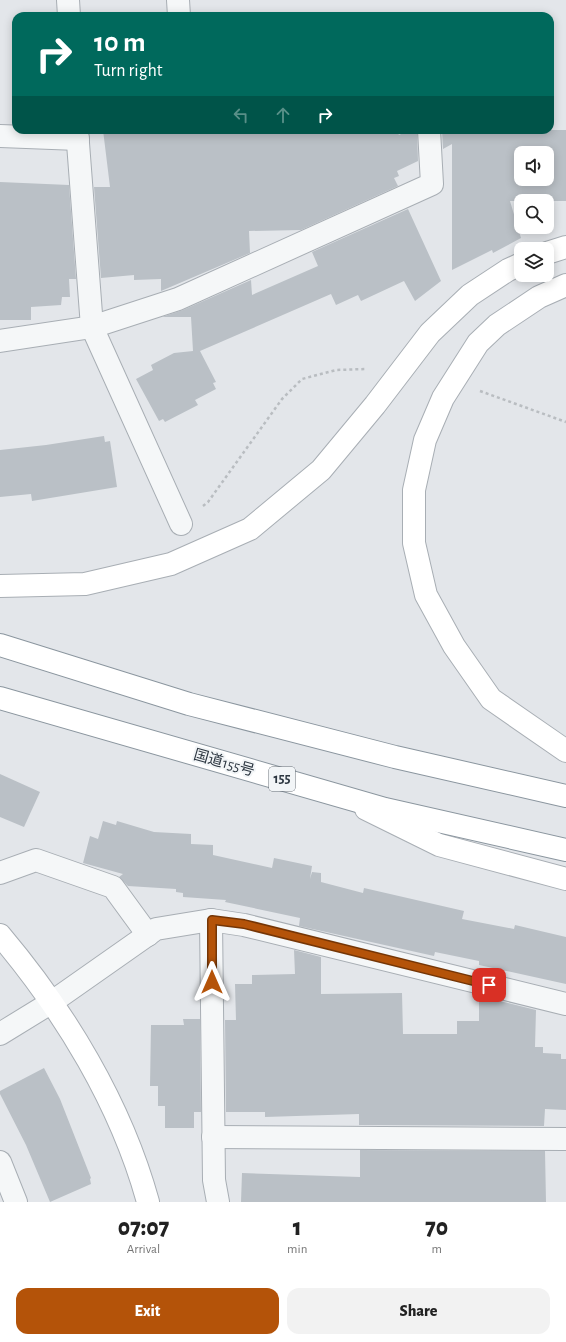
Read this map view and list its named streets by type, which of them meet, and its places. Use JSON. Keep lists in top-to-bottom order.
{
  "streets": {
    "main road": ["国道155号", "155"]
  },
  "page": {
    "turn": ["10 m", "Turn right"],
    "eta": [
      "07:07",
      "Arrival",
      "1",
      "min",
      "70",
      "m"
    ],
    "buttons": ["Exit", "Share"]
  }
}
